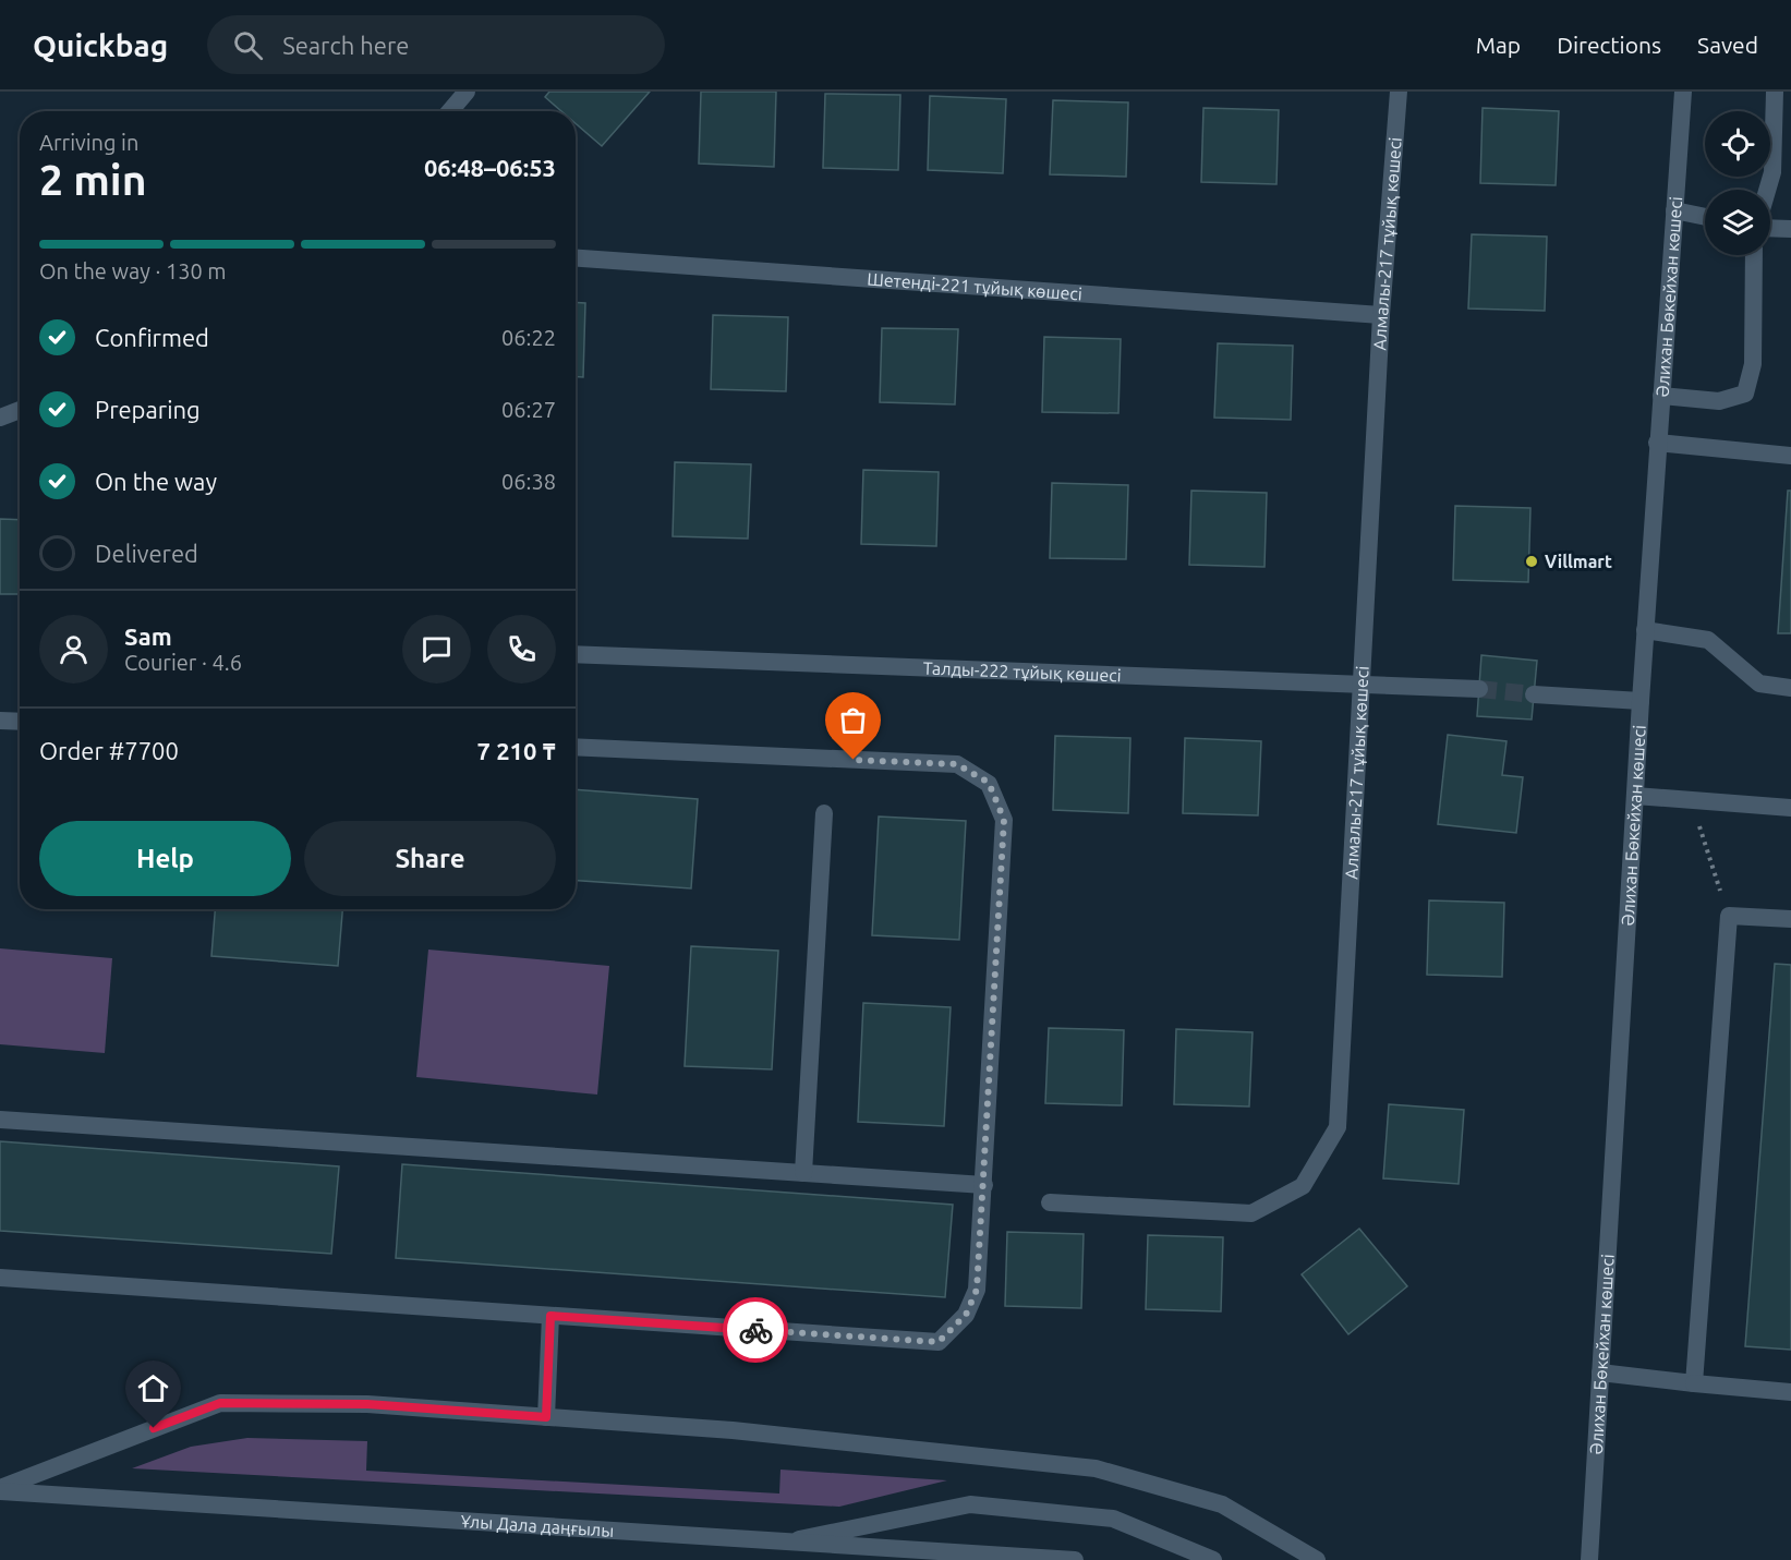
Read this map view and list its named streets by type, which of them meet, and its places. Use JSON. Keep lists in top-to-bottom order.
{
  "streets": {
    "street": [
      "Алмалы-217 тұйық көшесі",
      "Шетенді-221 тұйық көшесі",
      "Әлихан Бөкейхан көшесі",
      "Талды-222 тұйық көшесі",
      "Ұлы Дала даңғылы"
    ]
  },
  "crossings": [
    ["Алмалы-217 тұйық көшесі", "Шетенді-221 тұйық көшесі"],
    ["Алмалы-217 тұйық көшесі", "Талды-222 тұйық көшесі"]
  ],
  "places": ["Villmart"],
  "page": {
    "header": "Quickbag",
    "search": "Search here",
    "nav": ["Map", "Directions", "Saved"],
    "heading": ["2 min", "Arriving in", "06:48–06:53"],
    "panel": [
      "Sam",
      "Courier · 4.6",
      "Order #7700",
      "7 210 ₸"
    ],
    "bar": "On the way · 130 m",
    "list": [
      ["Confirmed", "06:22"],
      ["Preparing", "06:27"],
      ["On the way", "06:38"],
      "Delivered"
    ],
    "buttons": ["Help", "Share"]
  }
}
